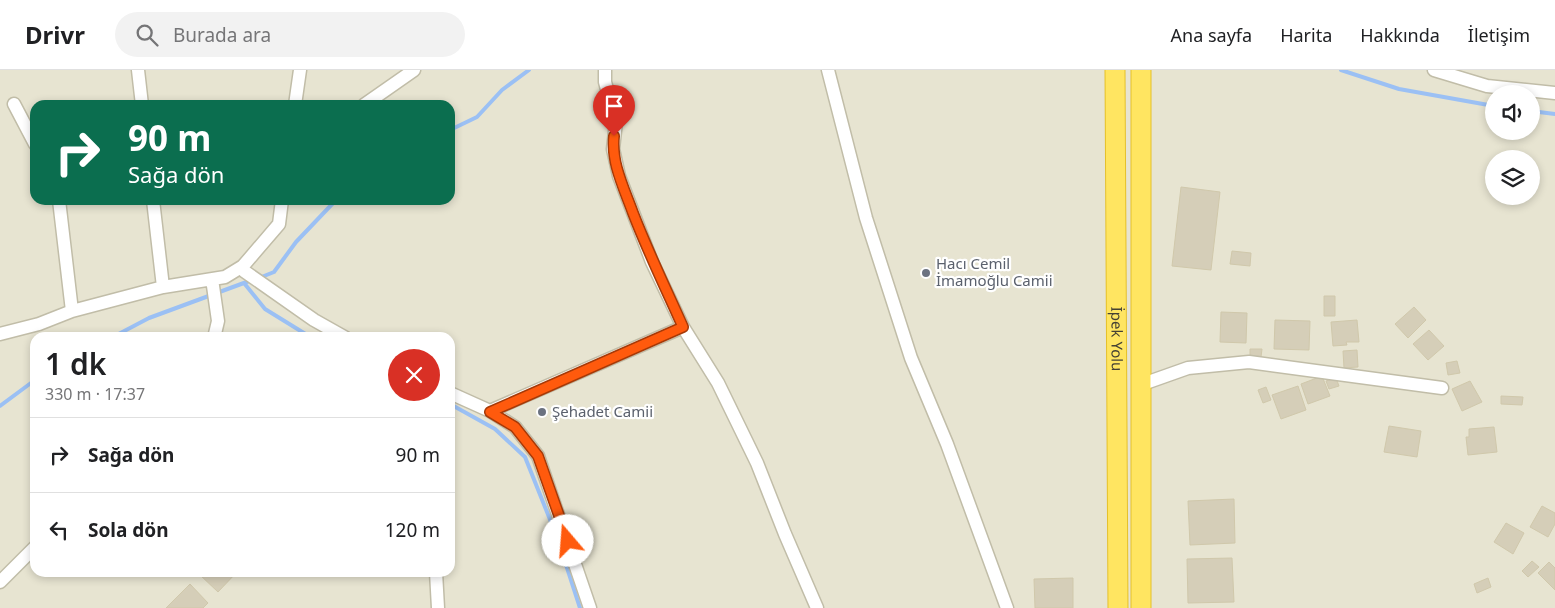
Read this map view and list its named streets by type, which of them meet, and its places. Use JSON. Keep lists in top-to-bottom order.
{
  "streets": {
    "highway": ["İpek Yolu"]
  },
  "places": ["Hacı Cemil İmamoğlu Camii", "Şehadet Camii"],
  "page": {
    "header": "Drivr",
    "search": "Burada ara",
    "nav": [
      "Ana sayfa",
      "Harita",
      "Hakkında",
      "İletişim"
    ],
    "turn": ["90 m", "Sağa dön"],
    "heading": ["1 dk", "330 m · 17:37"],
    "list": [
      {
        "name": "Sağa dön",
        "value": "90 m"
      },
      {
        "name": "Sola dön",
        "value": "120 m"
      }
    ]
  }
}
